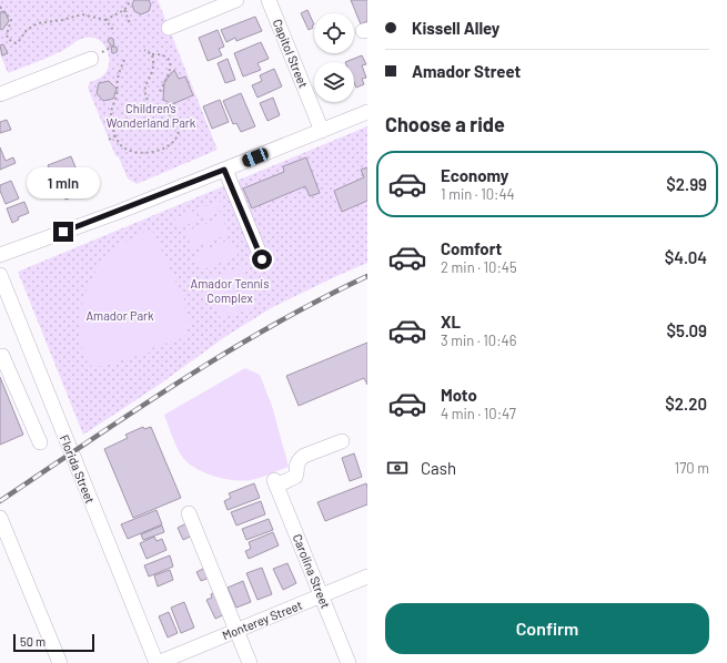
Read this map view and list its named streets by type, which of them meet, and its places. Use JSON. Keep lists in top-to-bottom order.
{
  "streets": {
    "street": [
      "Capitol Street",
      "Florida Street",
      "Carolina Street",
      "Monterey Street"
    ]
  },
  "crossings": [
    ["Florida Street", "Monterey Street"],
    ["Carolina Street", "Monterey Street"]
  ],
  "parks": ["Children's Wonderland Park", "Amador Tennis Complex", "Amador Park"],
  "scale_bar": "50 m",
  "page": {
    "banner": ["Kissell Alley", "Amador Street"],
    "heading": "Choose a ride",
    "list": [
      {
        "name": "Economy",
        "note": "1 min · 10:44",
        "value": "$2.99"
      },
      {
        "name": "Comfort",
        "note": "2 min · 10:45",
        "value": "$4.04"
      },
      {
        "name": "XL",
        "note": "3 min · 10:46",
        "value": "$5.09"
      },
      {
        "name": "Moto",
        "note": "4 min · 10:47",
        "value": "$2.20"
      }
    ],
    "bubble": "1 min",
    "pay": ["Cash", "170 m"],
    "buttons": "Confirm",
    "scale": "50 m"
  }
}
